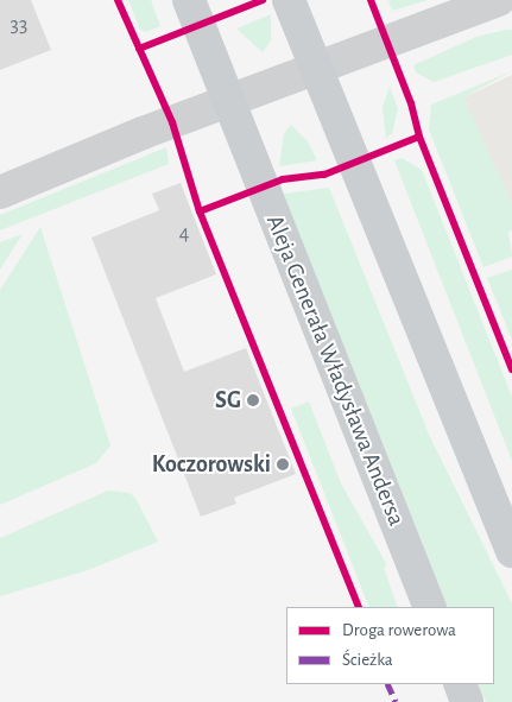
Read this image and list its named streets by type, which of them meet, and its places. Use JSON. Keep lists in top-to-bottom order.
{
  "streets": {
    "main road": ["Aleja Generała Władysława Andersa"]
  },
  "places": ["SG", "Koczorowski"],
  "house_numbers": ["33", "4"],
  "legend": ["Droga rowerowa", "Ścieżka"]
}
